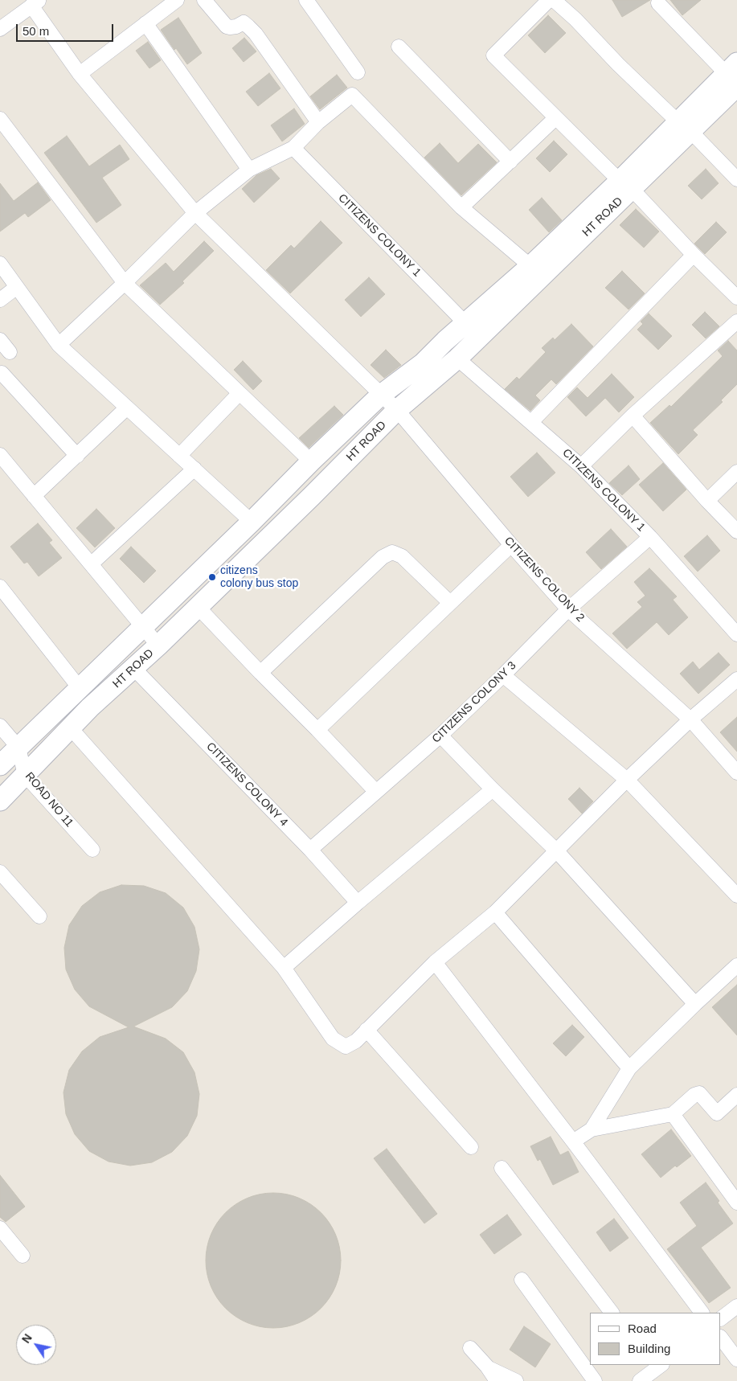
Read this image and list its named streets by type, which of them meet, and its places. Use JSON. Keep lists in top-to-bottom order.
{
  "streets": {
    "street": [
      "HT ROAD",
      "CITIZENS COLONY 1",
      "CITIZENS COLONY 2",
      "CITIZENS COLONY 3",
      "CITIZENS COLONY 4",
      "ROAD NO 11"
    ]
  },
  "crossings": [
    ["HT ROAD", "CITIZENS COLONY 1"],
    ["HT ROAD", "CITIZENS COLONY 2"],
    ["HT ROAD", "CITIZENS COLONY 4"],
    ["HT ROAD", "ROAD NO 11"],
    ["CITIZENS COLONY 1", "CITIZENS COLONY 3"],
    ["CITIZENS COLONY 2", "CITIZENS COLONY 3"],
    ["CITIZENS COLONY 3", "CITIZENS COLONY 4"]
  ],
  "places": ["citizens colony bus stop"],
  "legend": ["Road", "Building"],
  "scale_bar": "50 m",
  "north": "top left"
}
